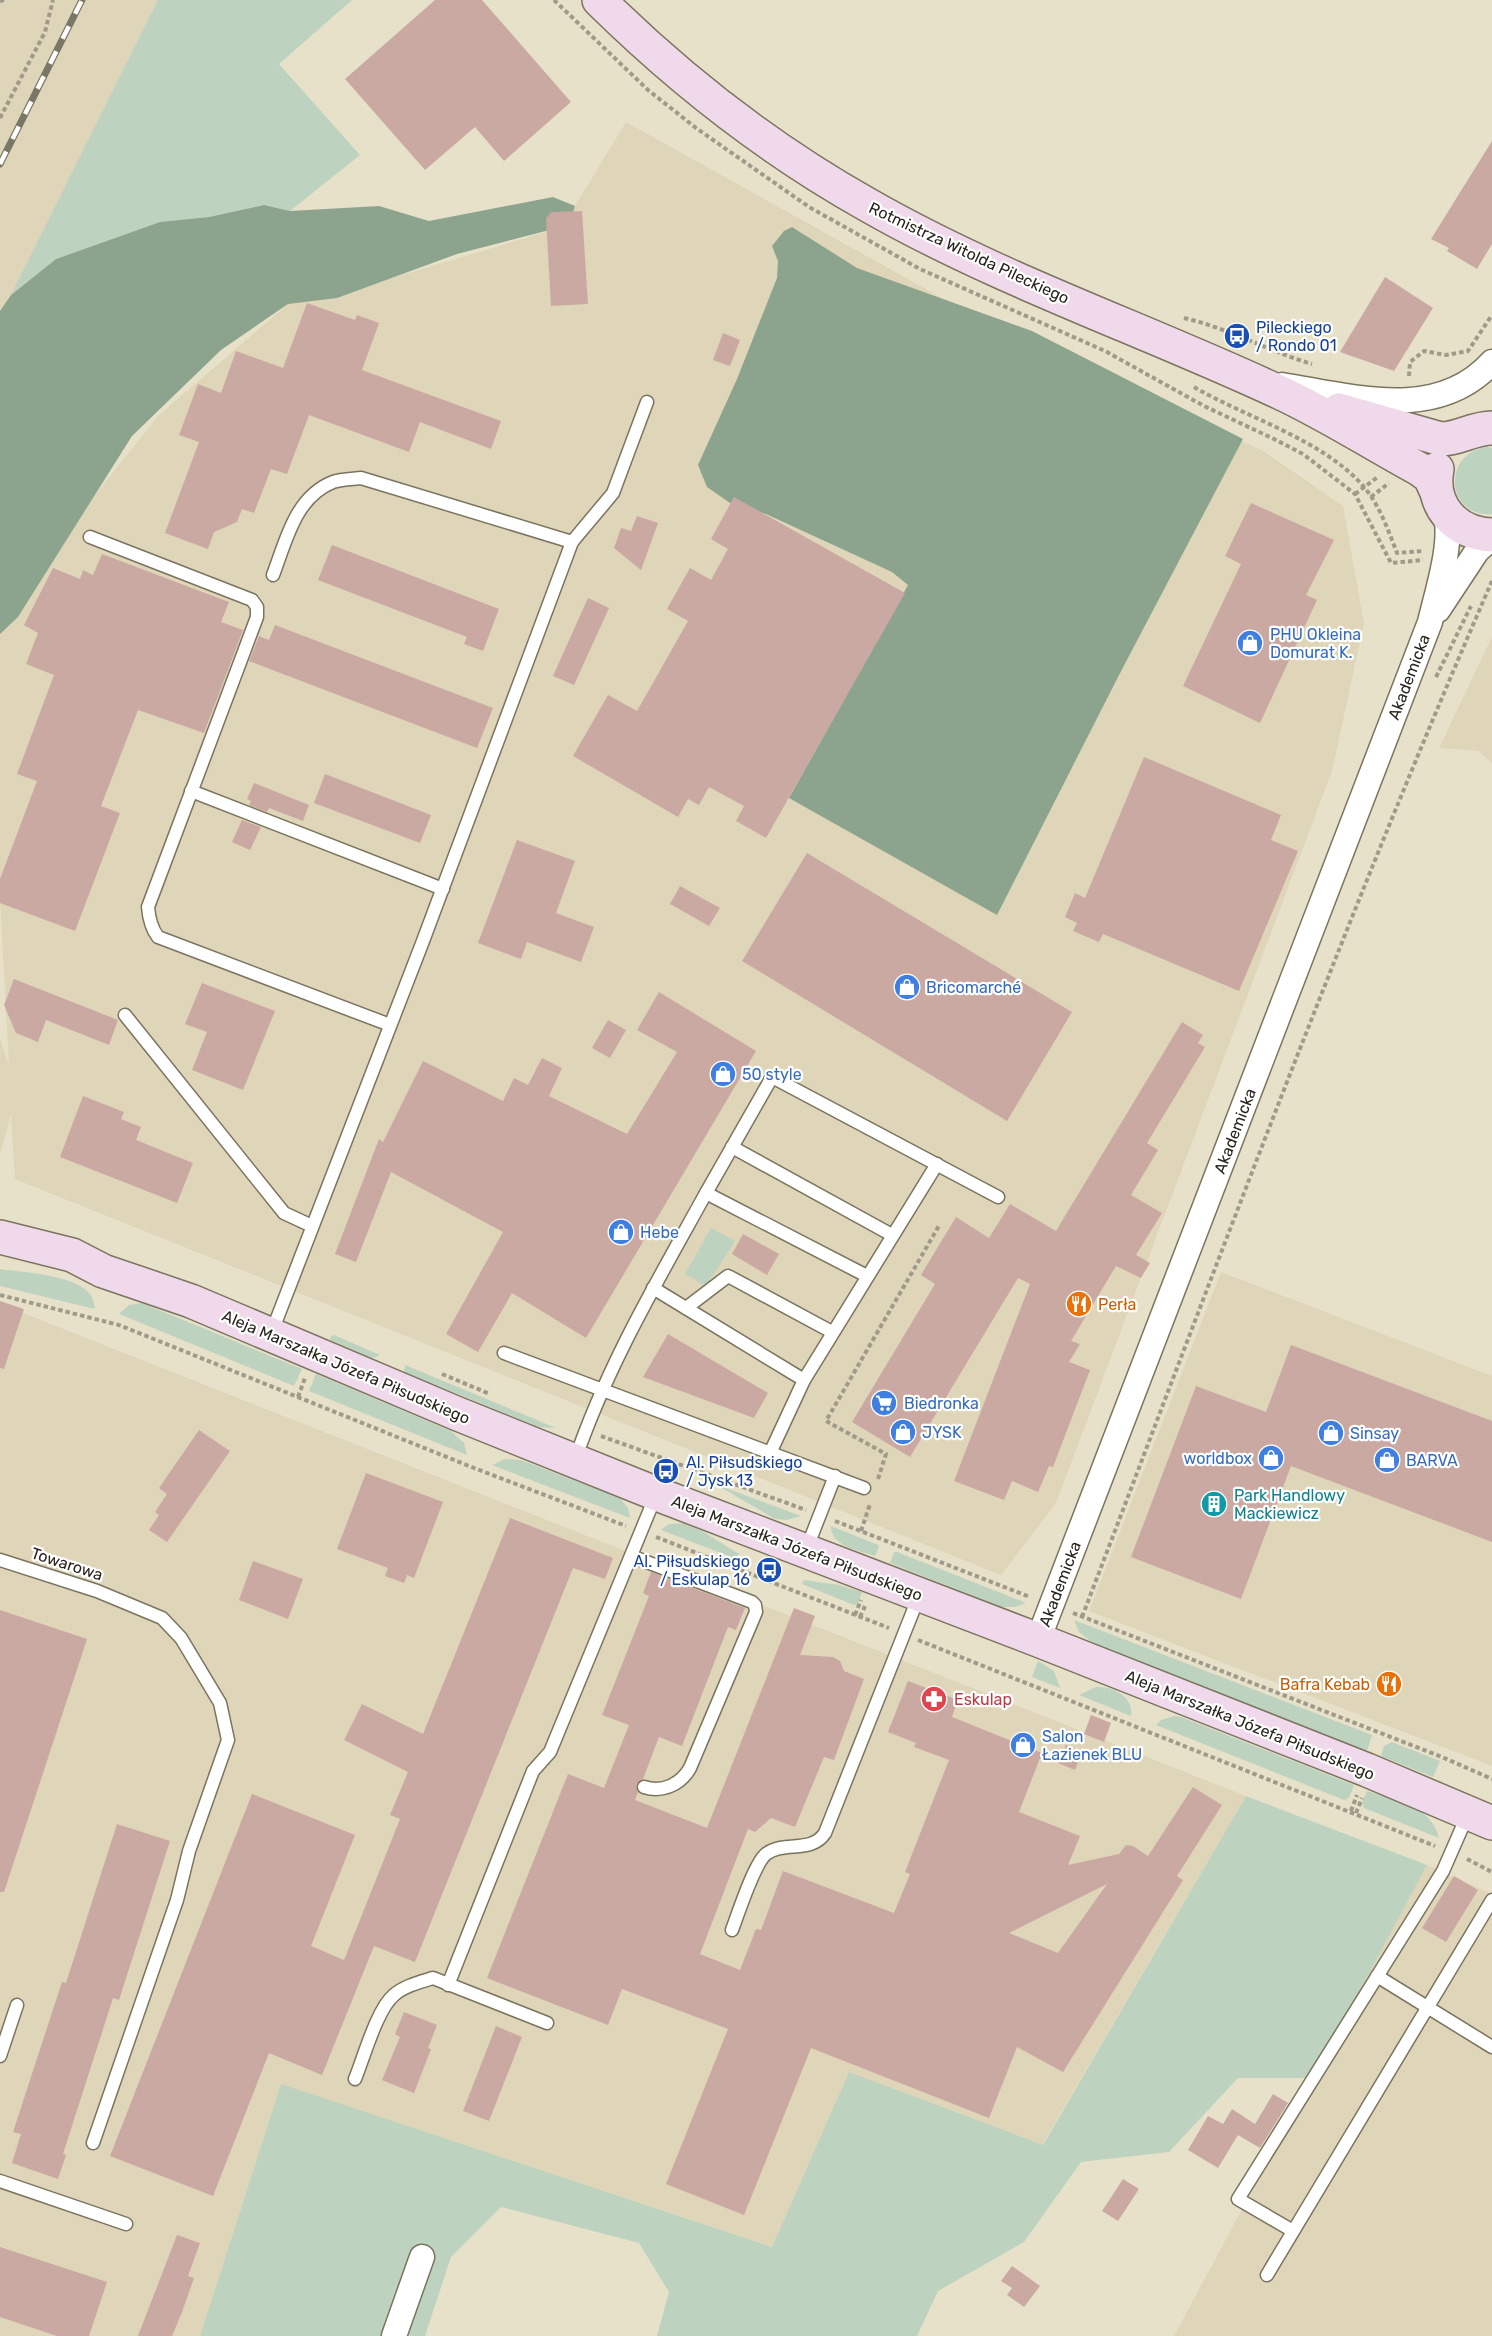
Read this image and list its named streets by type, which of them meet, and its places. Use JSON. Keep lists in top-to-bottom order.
{
  "streets": {
    "street": ["Rotmistrza Witolda Pileckiego", "Akademicka", "Aleja Marszałka Józefa Piłsudskiego"],
    "lane": ["Towarowa"]
  },
  "crossings": [
    ["Rotmistrza Witolda Pileckiego", "Akademicka"],
    ["Akademicka", "Aleja Marszałka Józefa Piłsudskiego"]
  ],
  "places": {
    "bus stop": ["Pileckiego / Rondo 01", "Al. Piłsudskiego / Jysk 13", "Al. Piłsudskiego / Eskulap 16"],
    "shop": [
      "PHU Okleina Domurat K.",
      "Bricomarché",
      "50 style",
      "Hebe",
      "JYSK",
      "Sinsay",
      "worldbox",
      "BARVA",
      "Salon Łazienek BLU"
    ],
    "restaurant": ["Perła", "Bafra Kebab"],
    "supermarket": ["Biedronka"],
    "building": ["Park Handlowy Mackiewicz"],
    "pharmacy": ["Eskulap"]
  }
}
